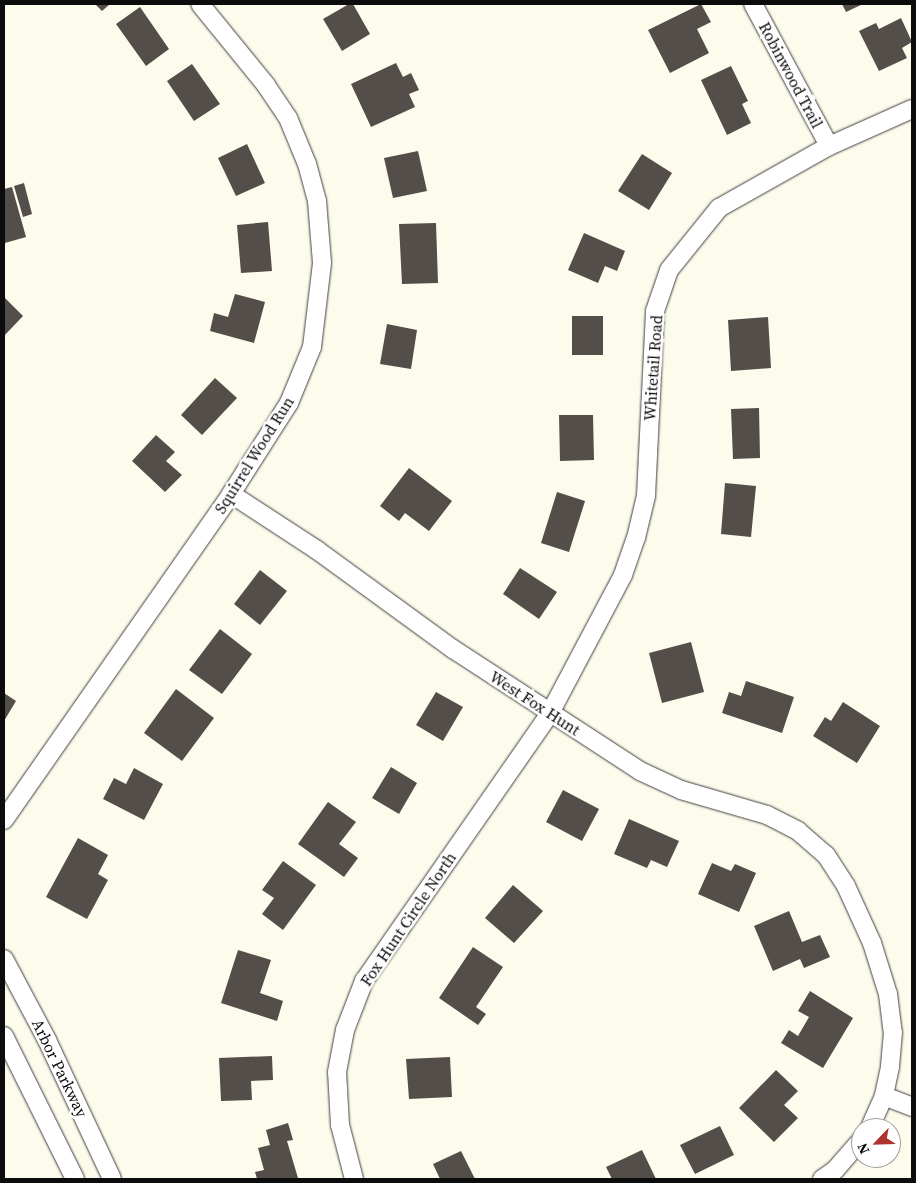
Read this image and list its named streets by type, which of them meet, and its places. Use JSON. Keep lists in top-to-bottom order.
{
  "streets": {
    "street": [
      "Robinwood Trail",
      "Whitetail Road",
      "Squirrel Wood Run",
      "West Fox Hunt",
      "Fox Hunt Circle North",
      "Arbor Parkway"
    ]
  },
  "crossings": [
    ["Robinwood Trail", "Whitetail Road"],
    ["Whitetail Road", "West Fox Hunt"],
    ["Whitetail Road", "Fox Hunt Circle North"],
    ["Squirrel Wood Run", "West Fox Hunt"],
    ["West Fox Hunt", "Fox Hunt Circle North"]
  ],
  "north": "bottom left"
}
